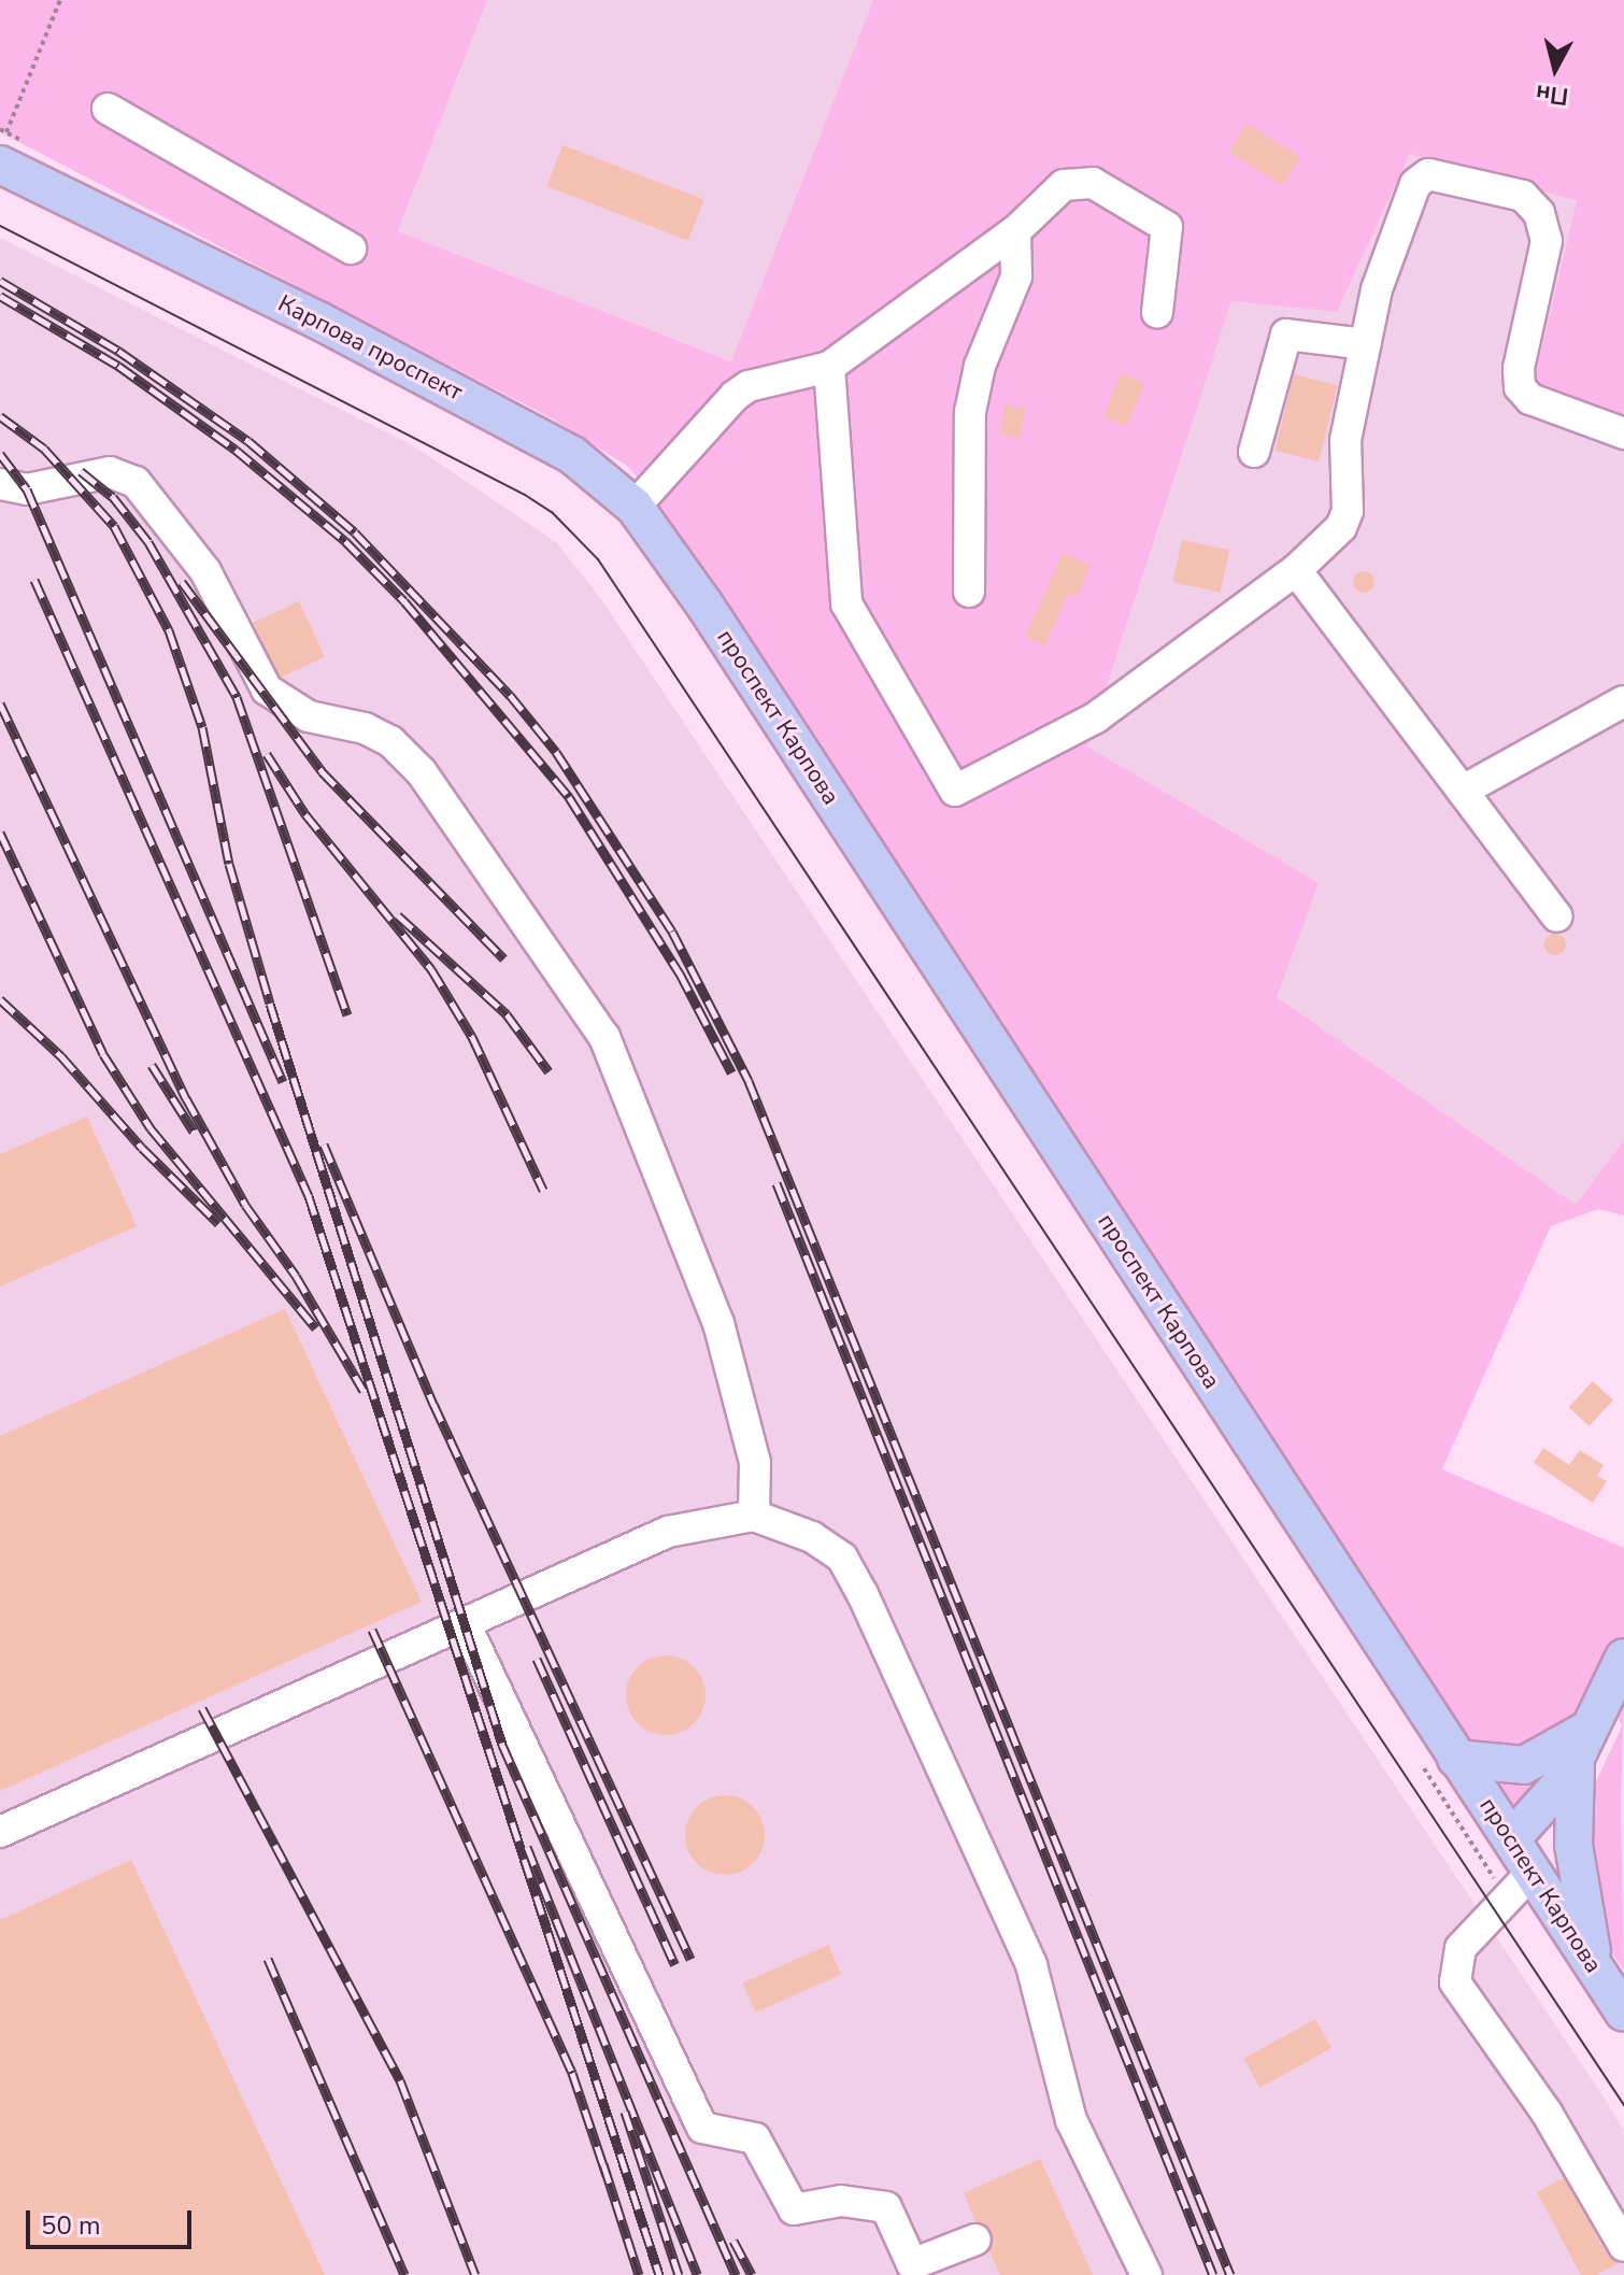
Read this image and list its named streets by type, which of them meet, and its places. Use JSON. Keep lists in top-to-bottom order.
{
  "streets": {
    "main road": ["Карпова проспект", "проспект Карпова"]
  },
  "crossings": [
    ["Карпова проспект", "проспект Карпова"]
  ],
  "scale_bar": "50 m",
  "north": "bottom"
}
